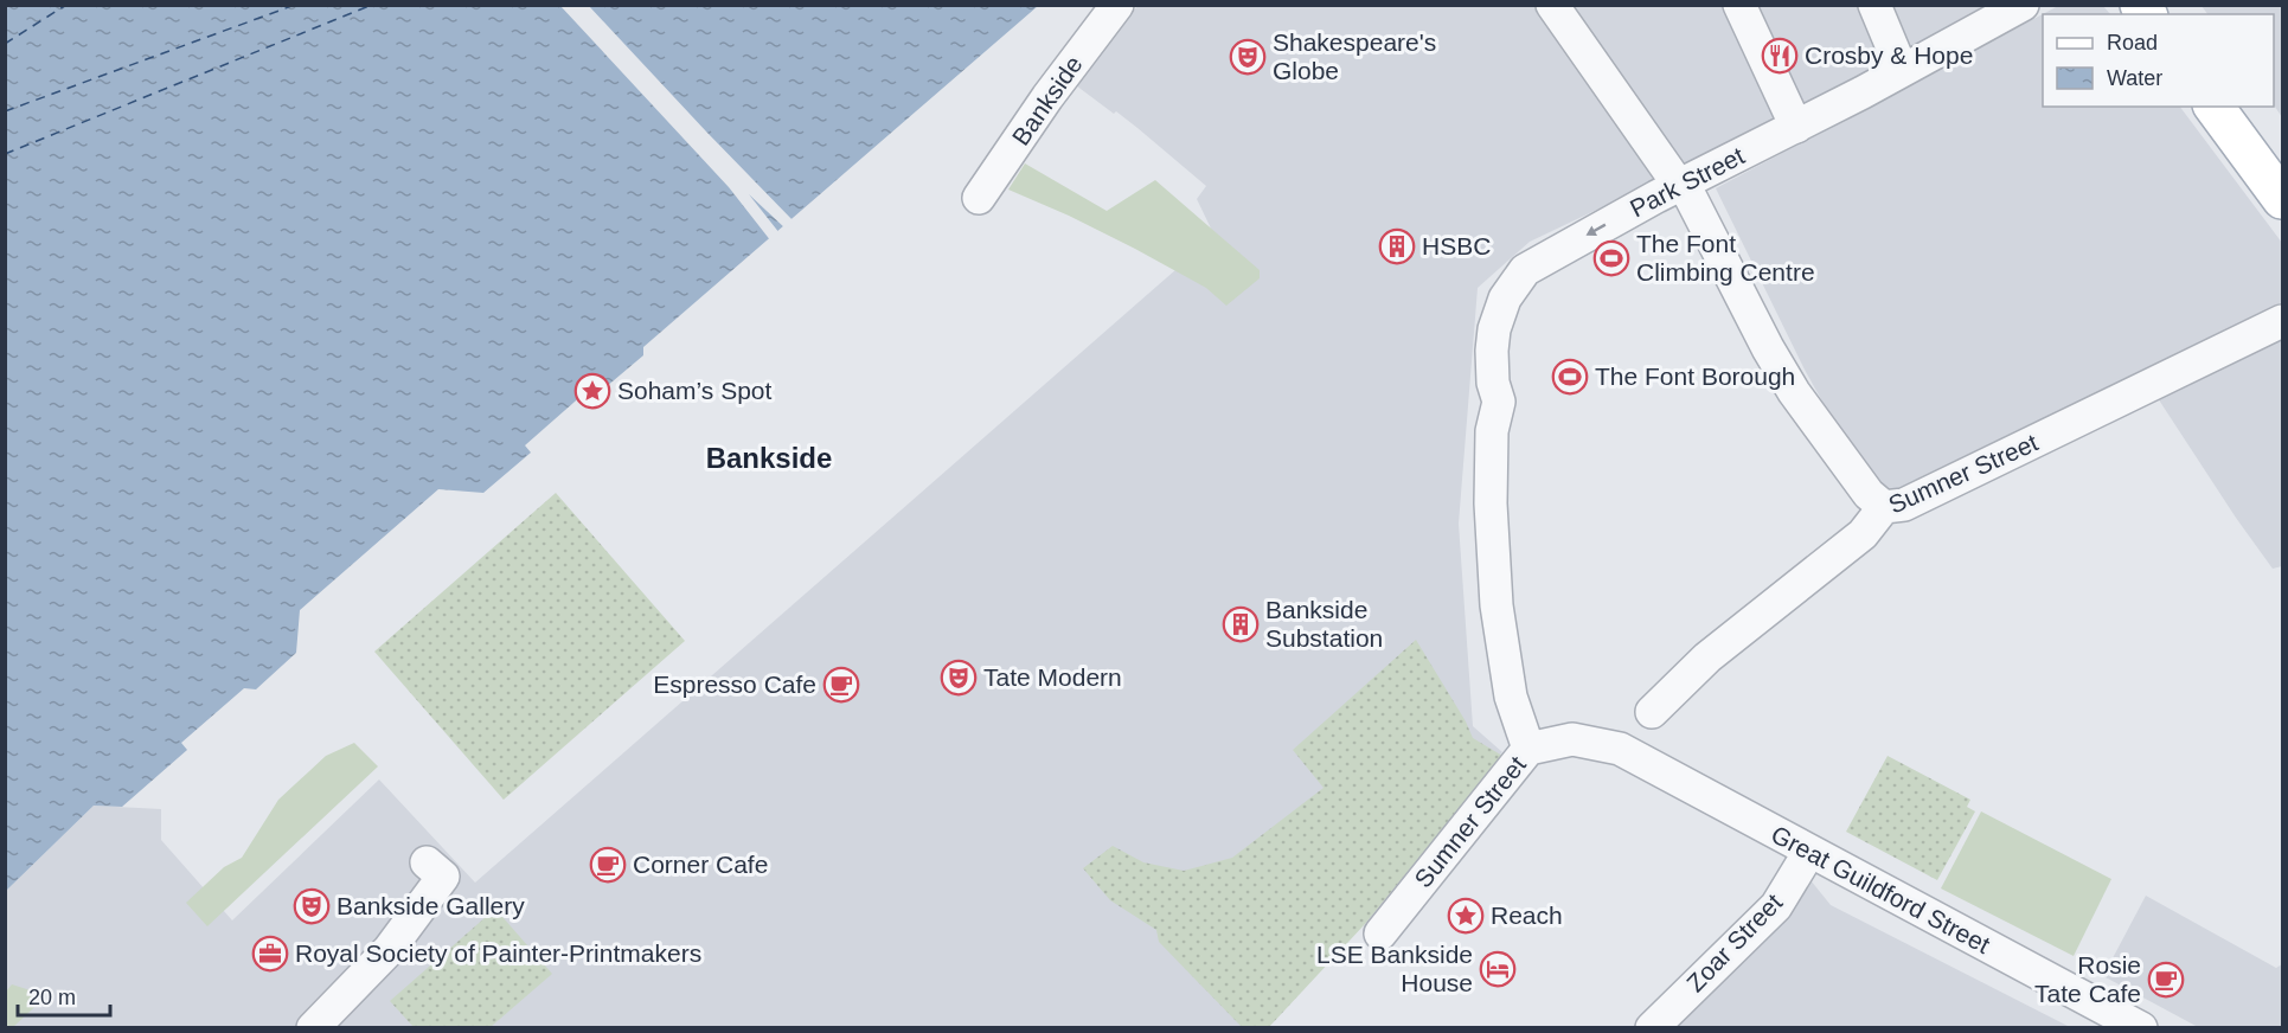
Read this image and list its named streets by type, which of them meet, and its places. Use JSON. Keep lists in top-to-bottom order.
{
  "streets": {
    "street": [
      "Bankside",
      "Park Street",
      "Sumner Street",
      "Great Guildford Street",
      "Zoar Street"
    ]
  },
  "crossings": [
    ["Park Street", "Sumner Street"],
    ["Sumner Street", "Great Guildford Street"],
    ["Great Guildford Street", "Zoar Street"]
  ],
  "one_way": ["Park Street"],
  "districts": ["Bankside"],
  "places": {
    "restaurant": ["Crosby & Hope"],
    "theatre": ["Shakespeare's Globe", "Tate Modern", "Bankside Gallery"],
    "building": ["HSBC", "Bankside Substation"],
    "sports": ["The Font Climbing Centre", "The Font Borough"],
    "place": ["Soham’s Spot", "Reach"],
    "cafe": ["Espresso Cafe", "Corner Cafe", "Rosie Tate Cafe"],
    "office": ["Royal Society of Painter-Printmakers"],
    "hotel": ["LSE Bankside House"]
  },
  "legend": ["Road", "Water"],
  "scale_bar": "20 m"
}
